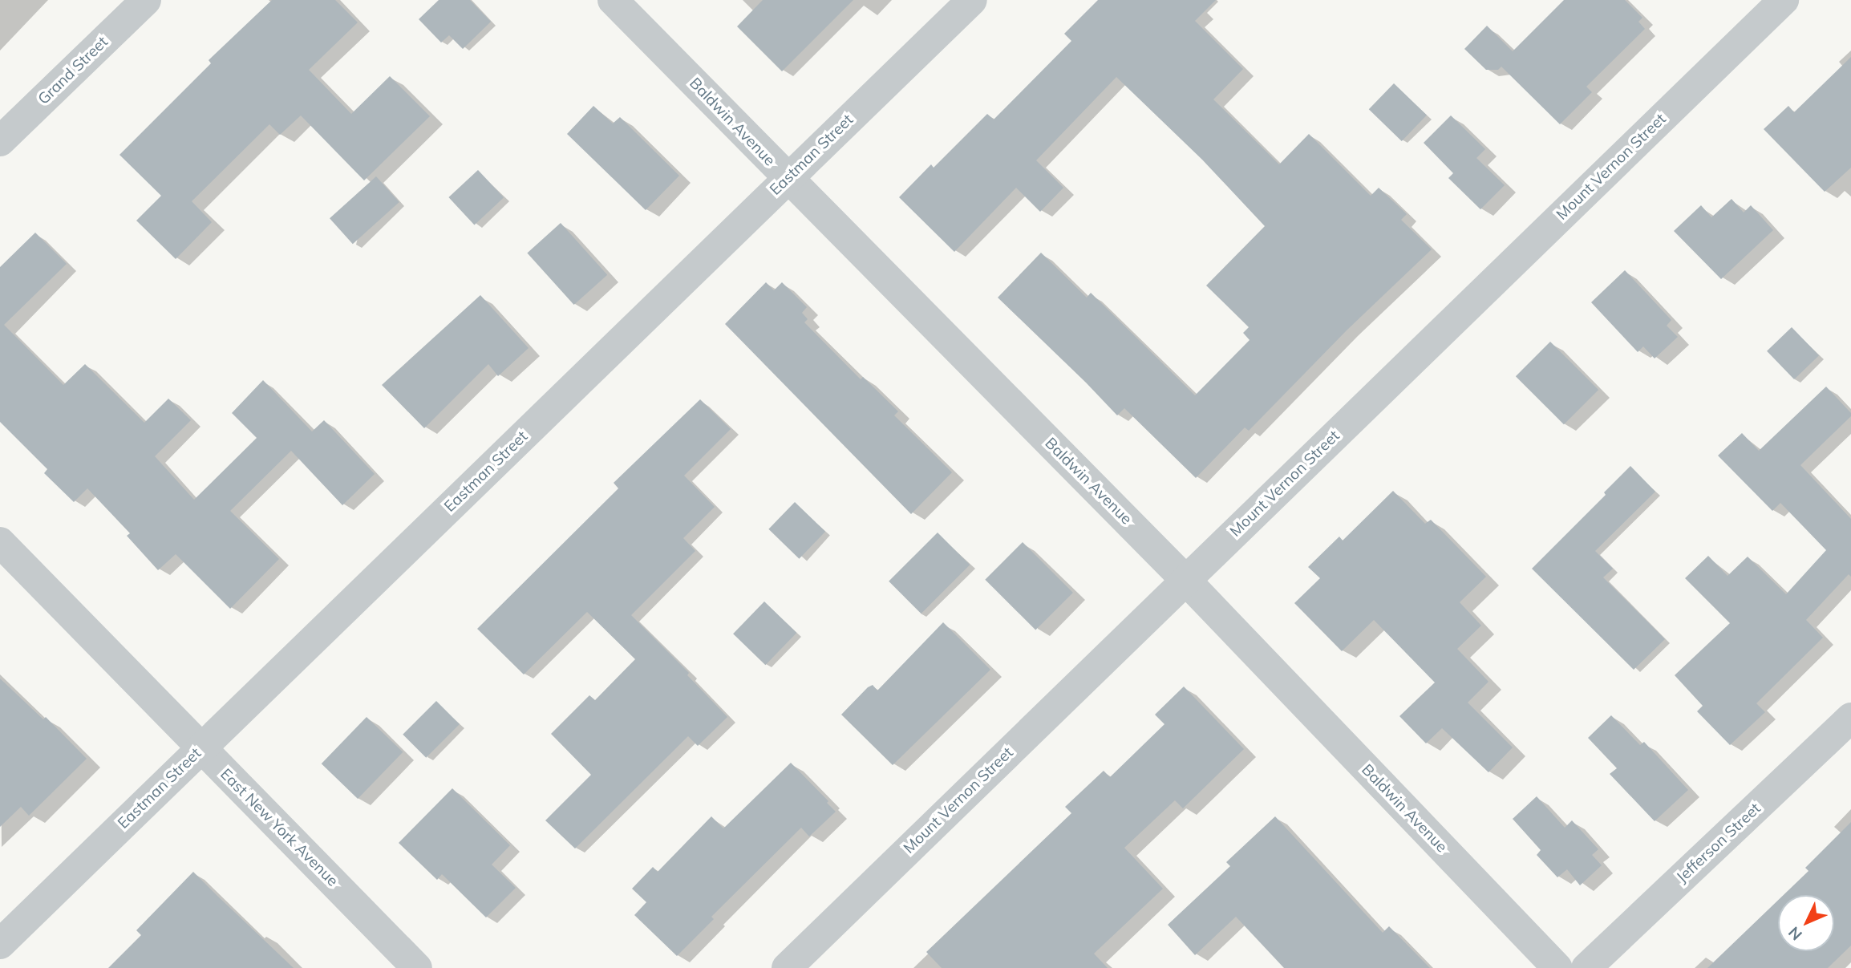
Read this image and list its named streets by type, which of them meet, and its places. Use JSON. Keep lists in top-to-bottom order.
{
  "streets": {
    "street": [
      "Grand Street",
      "Baldwin Avenue",
      "Eastman Street",
      "Mount Vernon Street",
      "East New York Avenue",
      "Jefferson Street"
    ]
  },
  "crossings": [
    ["Baldwin Avenue", "Eastman Street"],
    ["Baldwin Avenue", "Mount Vernon Street"],
    ["Eastman Street", "East New York Avenue"]
  ],
  "north": "bottom left"
}
